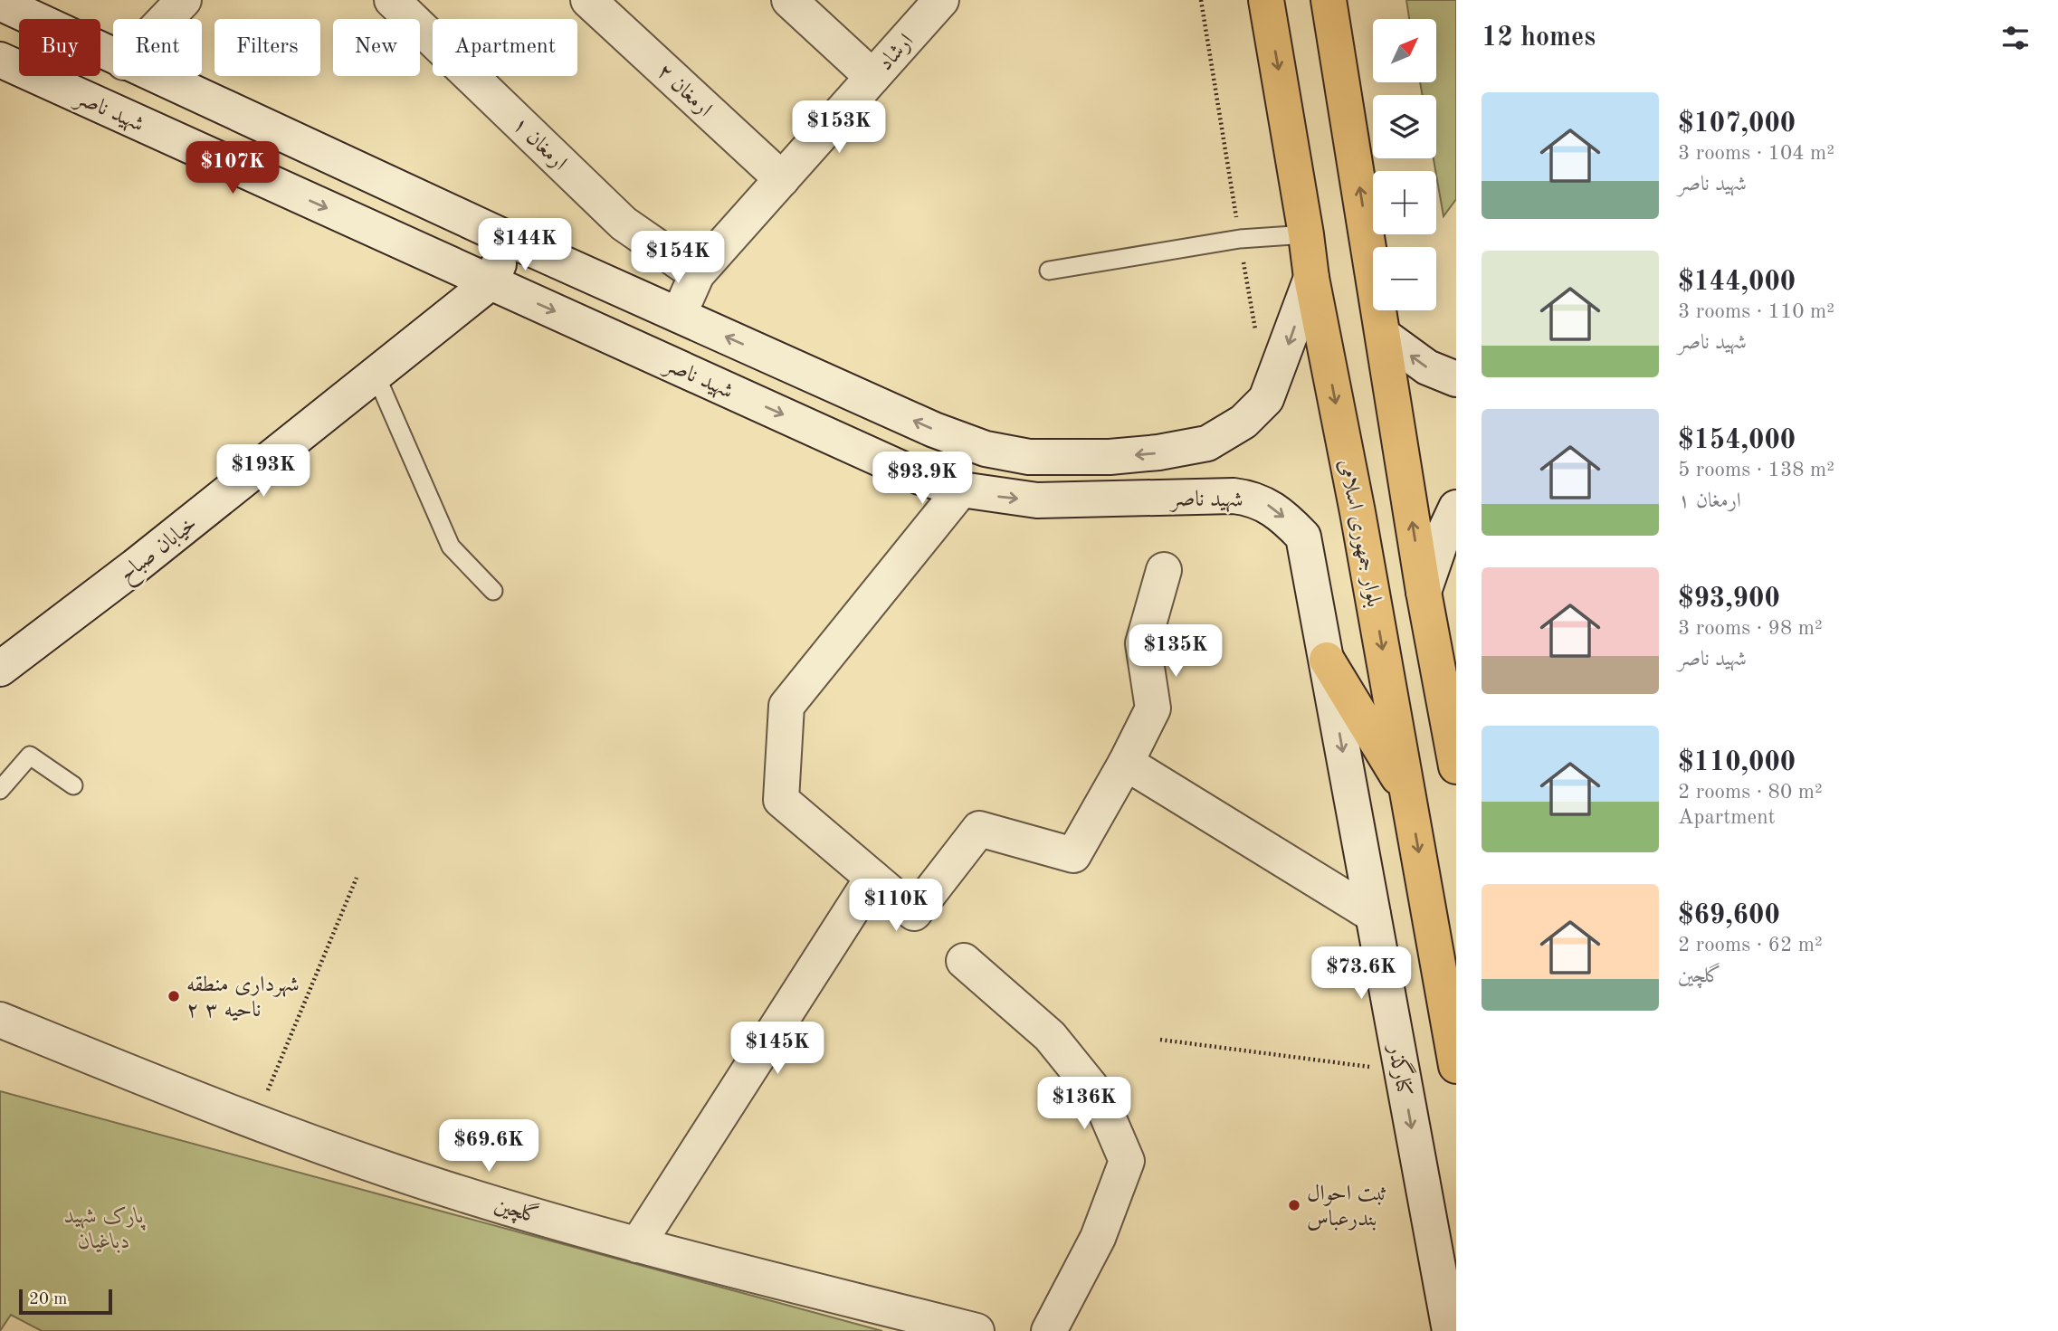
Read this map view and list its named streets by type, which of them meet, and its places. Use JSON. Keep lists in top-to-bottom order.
{
  "streets": {
    "main road": ["بلوار جمهوری اسلامی"],
    "street": [
      "ارشاد",
      "ارمغان ۲",
      "شهید ناصر",
      "ارمغان ۱",
      "خیابان صباح",
      "کنارگذر",
      "گلچین"
    ]
  },
  "crossings": [
    ["ارشاد", "ارمغان ۲"],
    ["ارشاد", "ارمغان ۱"],
    ["شهید ناصر", "خیابان صباح"],
    ["شهید ناصر", "کنارگذر"]
  ],
  "one_way": ["کنارگذر"],
  "parks": ["پارک شهید دباغیان"],
  "places": ["شهرداری منطقه ۲ ناحیه ۳", "ثبت احوال بندرعباس"],
  "scale_bar": "20 m",
  "north": "top right",
  "page": {
    "heading": "12 homes",
    "map_buttons": ["+", "−"],
    "chip": [
      "Buy",
      "Rent",
      "Filters",
      "New",
      "Apartment"
    ],
    "list": [
      {
        "name": "$107,000",
        "note": "3 rooms · 104 m² · شهید ناصر"
      },
      {
        "name": "$144,000",
        "note": "3 rooms · 110 m² · شهید ناصر"
      },
      {
        "name": "$154,000",
        "note": "5 rooms · 138 m² · ارمغان ۱"
      },
      {
        "name": "$93,900",
        "note": "3 rooms · 98 m² · شهید ناصر"
      },
      {
        "name": "$110,000",
        "note": "2 rooms · 80 m² · Apartment"
      },
      {
        "name": "$69,600",
        "note": "2 rooms · 62 m² · گلچین"
      }
    ],
    "price": [
      "$153K",
      "$107K",
      "$144K",
      "$154K",
      "$193K",
      "$93.9K",
      "$135K",
      "$110K",
      "$73.6K",
      "$145K",
      "$136K",
      "$69.6K"
    ],
    "scale": "20 m"
  }
}
